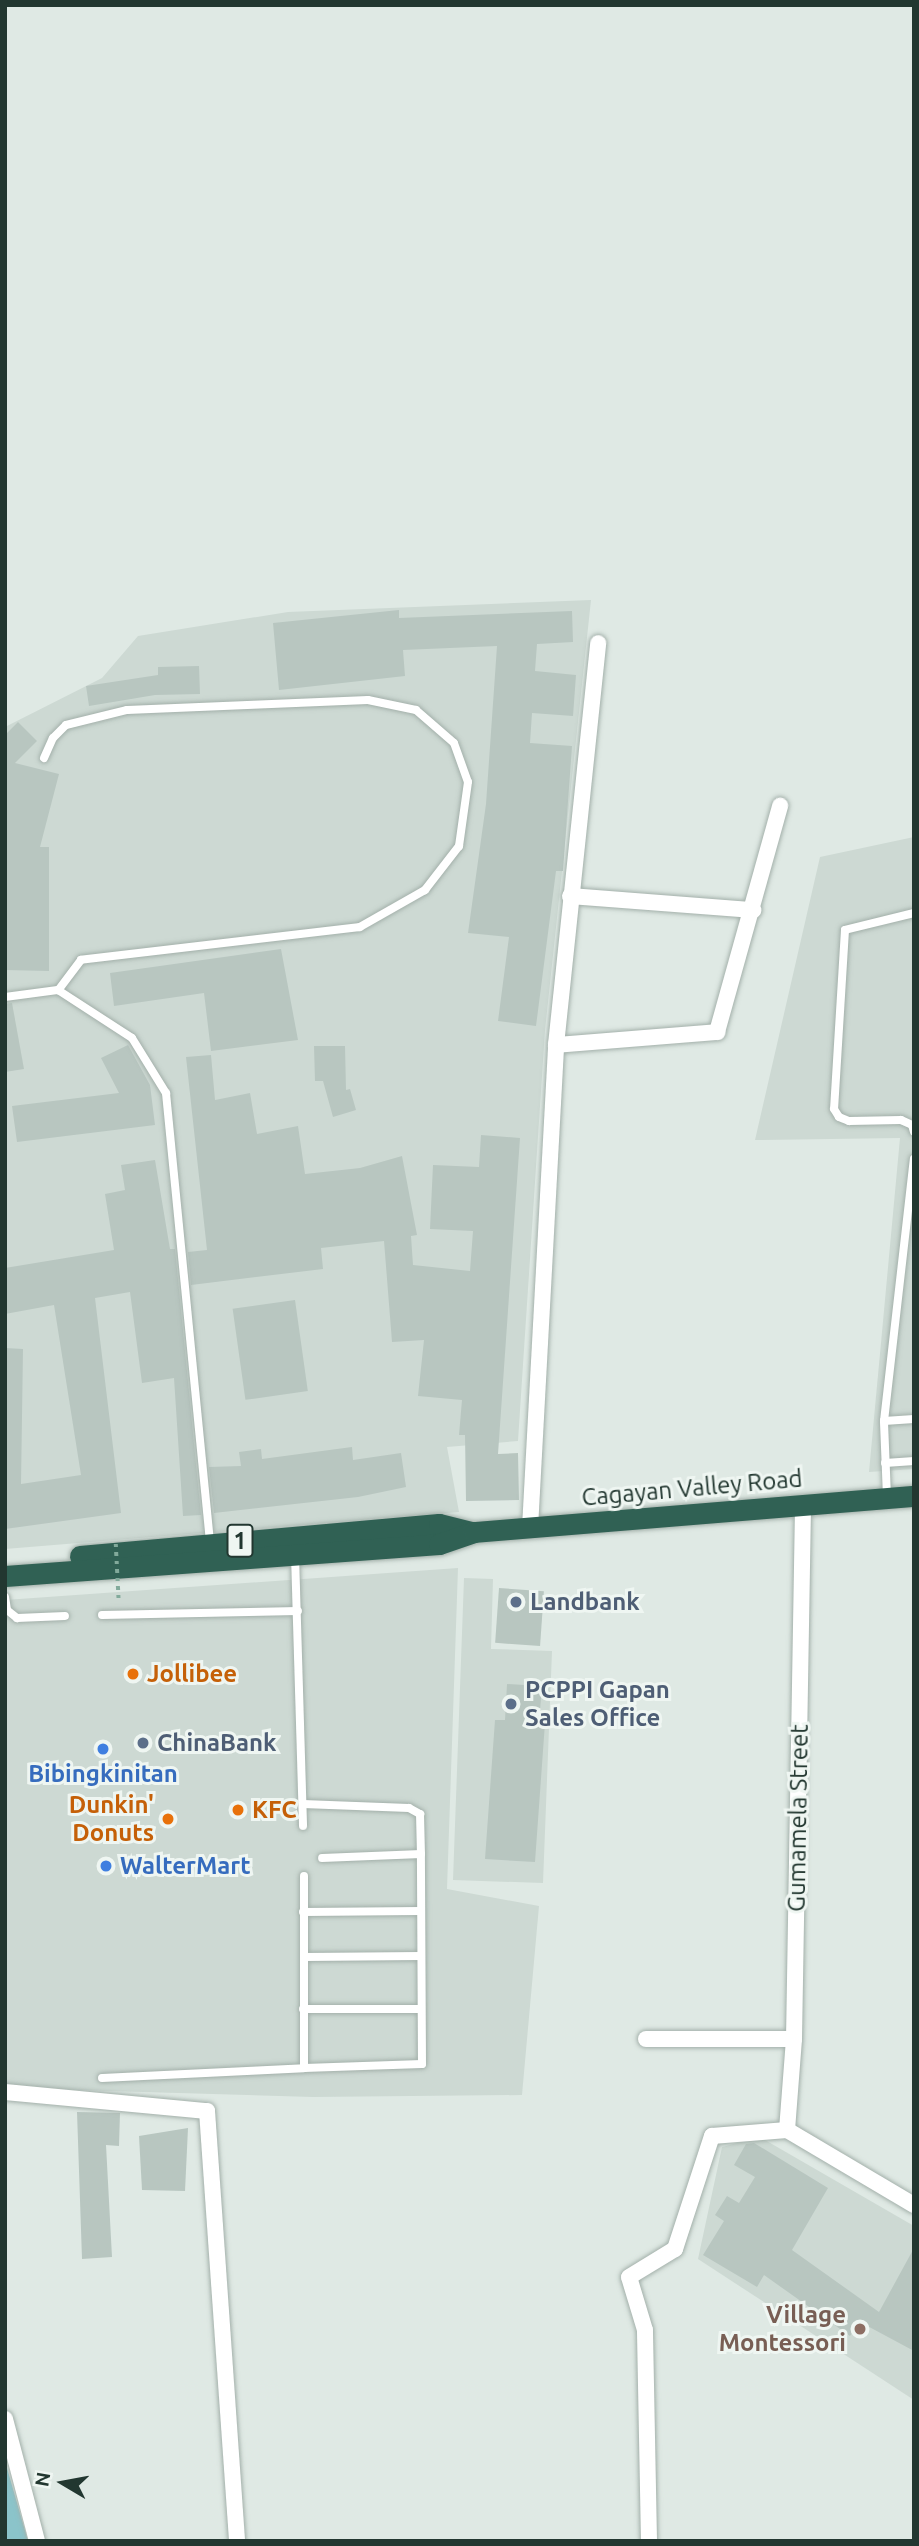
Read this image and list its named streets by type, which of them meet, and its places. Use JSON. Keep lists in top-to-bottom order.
{
  "streets": {
    "highway": ["Cagayan Valley Road", "1"],
    "street": ["Gumamela Street"]
  },
  "crossings": [
    ["Cagayan Valley Road", "Gumamela Street"]
  ],
  "places": [
    "Landbank",
    "Jollibee",
    "PCPPI Gapan Sales Office",
    "ChinaBank",
    "Bibingkinitan",
    "KFC",
    "Dunkin' Donuts",
    "WalterMart",
    "Village Montessori"
  ],
  "north": "left"
}
